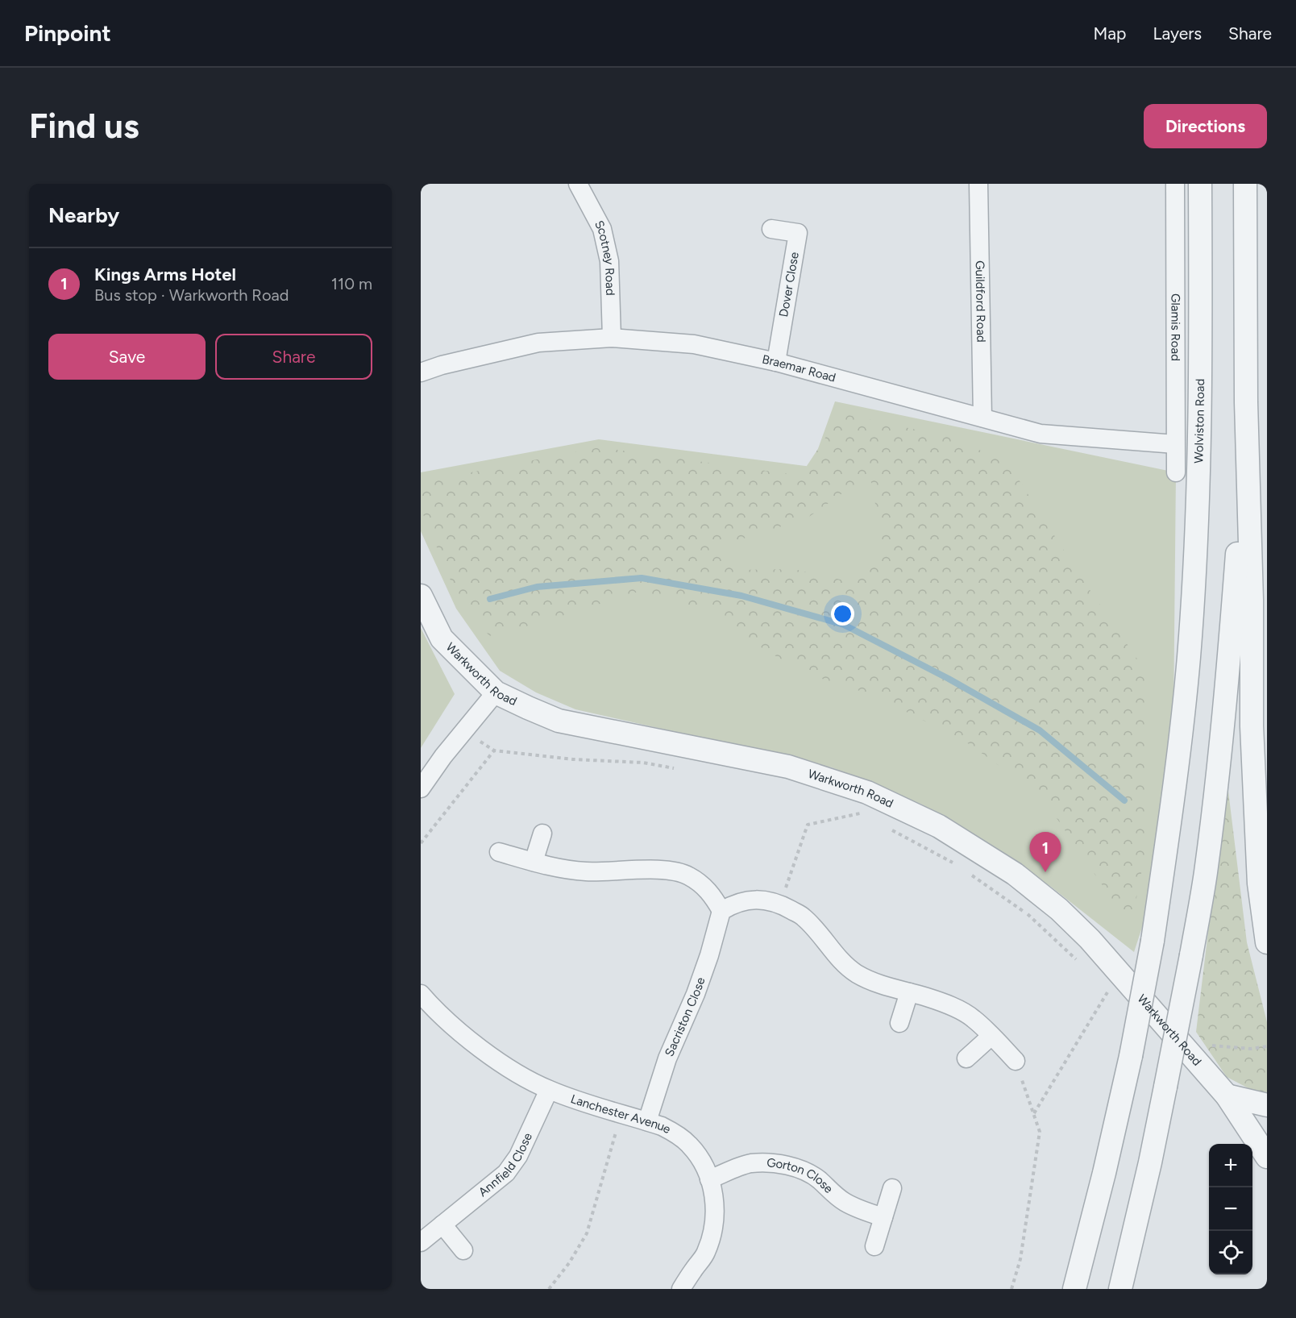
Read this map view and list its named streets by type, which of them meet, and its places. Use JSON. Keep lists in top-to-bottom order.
{
  "streets": {
    "street": [
      "Scotney Road",
      "Dover Close",
      "Guildford Road",
      "Glamis Road",
      "Braemar Road",
      "Wolviston Road",
      "Warkworth Road",
      "Sacriston Close",
      "Lanchester Avenue",
      "Annfield Close",
      "Gorton Close"
    ]
  },
  "crossings": [
    ["Scotney Road", "Braemar Road"],
    ["Dover Close", "Braemar Road"],
    ["Guildford Road", "Braemar Road"],
    ["Glamis Road", "Braemar Road"],
    ["Sacriston Close", "Lanchester Avenue"],
    ["Lanchester Avenue", "Annfield Close"],
    ["Lanchester Avenue", "Gorton Close"]
  ],
  "page": {
    "header": "Pinpoint",
    "nav": ["Map", "Layers", "Share"],
    "buttons": [
      "Directions",
      ["Save", "Share"]
    ],
    "title": "Find us",
    "heading": "Nearby",
    "list": [
      {
        "mark": "1",
        "name": "Kings Arms Hotel",
        "note": "Bus stop · Warkworth Road",
        "value": "110 m"
      }
    ],
    "pins": "1",
    "map_buttons": ["+", "−"]
  }
}
